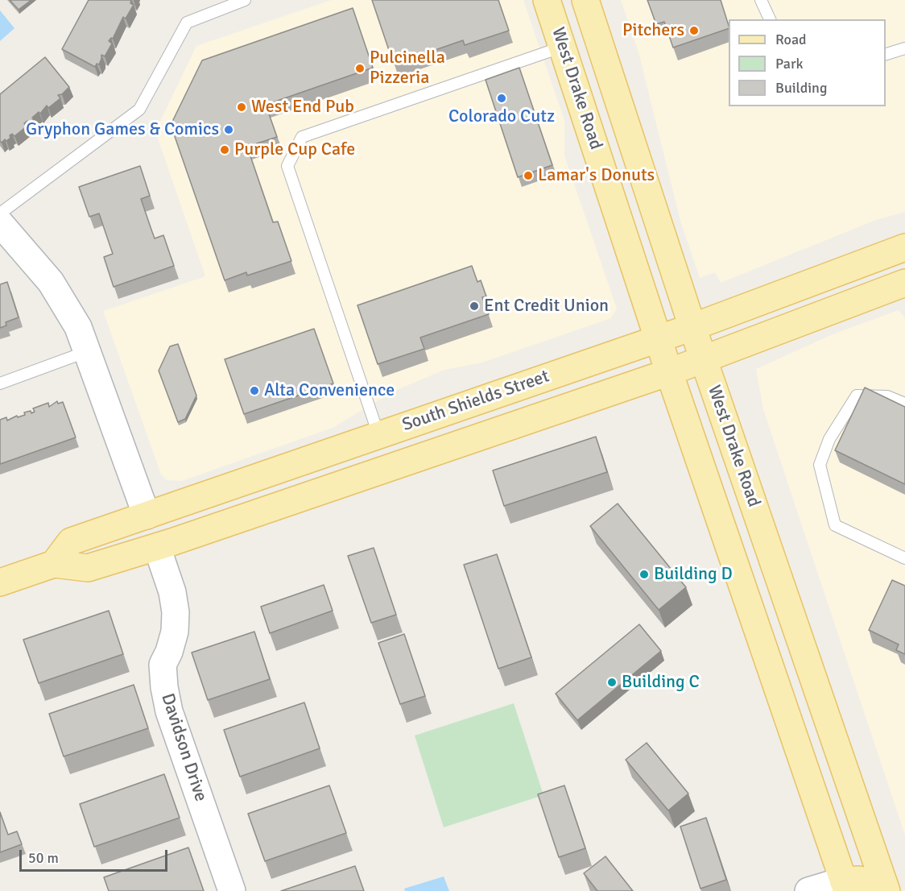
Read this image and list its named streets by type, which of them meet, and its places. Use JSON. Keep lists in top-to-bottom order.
{
  "streets": {
    "main road": ["West Drake Road", "South Shields Street"],
    "street": ["Davidson Drive"]
  },
  "crossings": [
    ["West Drake Road", "South Shields Street"],
    ["South Shields Street", "Davidson Drive"]
  ],
  "places": [
    "Pitchers",
    "Pulcinella Pizzeria",
    "Colorado Cutz",
    "West End Pub",
    "Gryphon Games & Comics",
    "Purple Cup Cafe",
    "Lamar's Donuts",
    "Ent Credit Union",
    "Alta Convenience",
    "Building D",
    "Building C"
  ],
  "legend": ["Road", "Park", "Building"],
  "scale_bar": "50 m"
}
